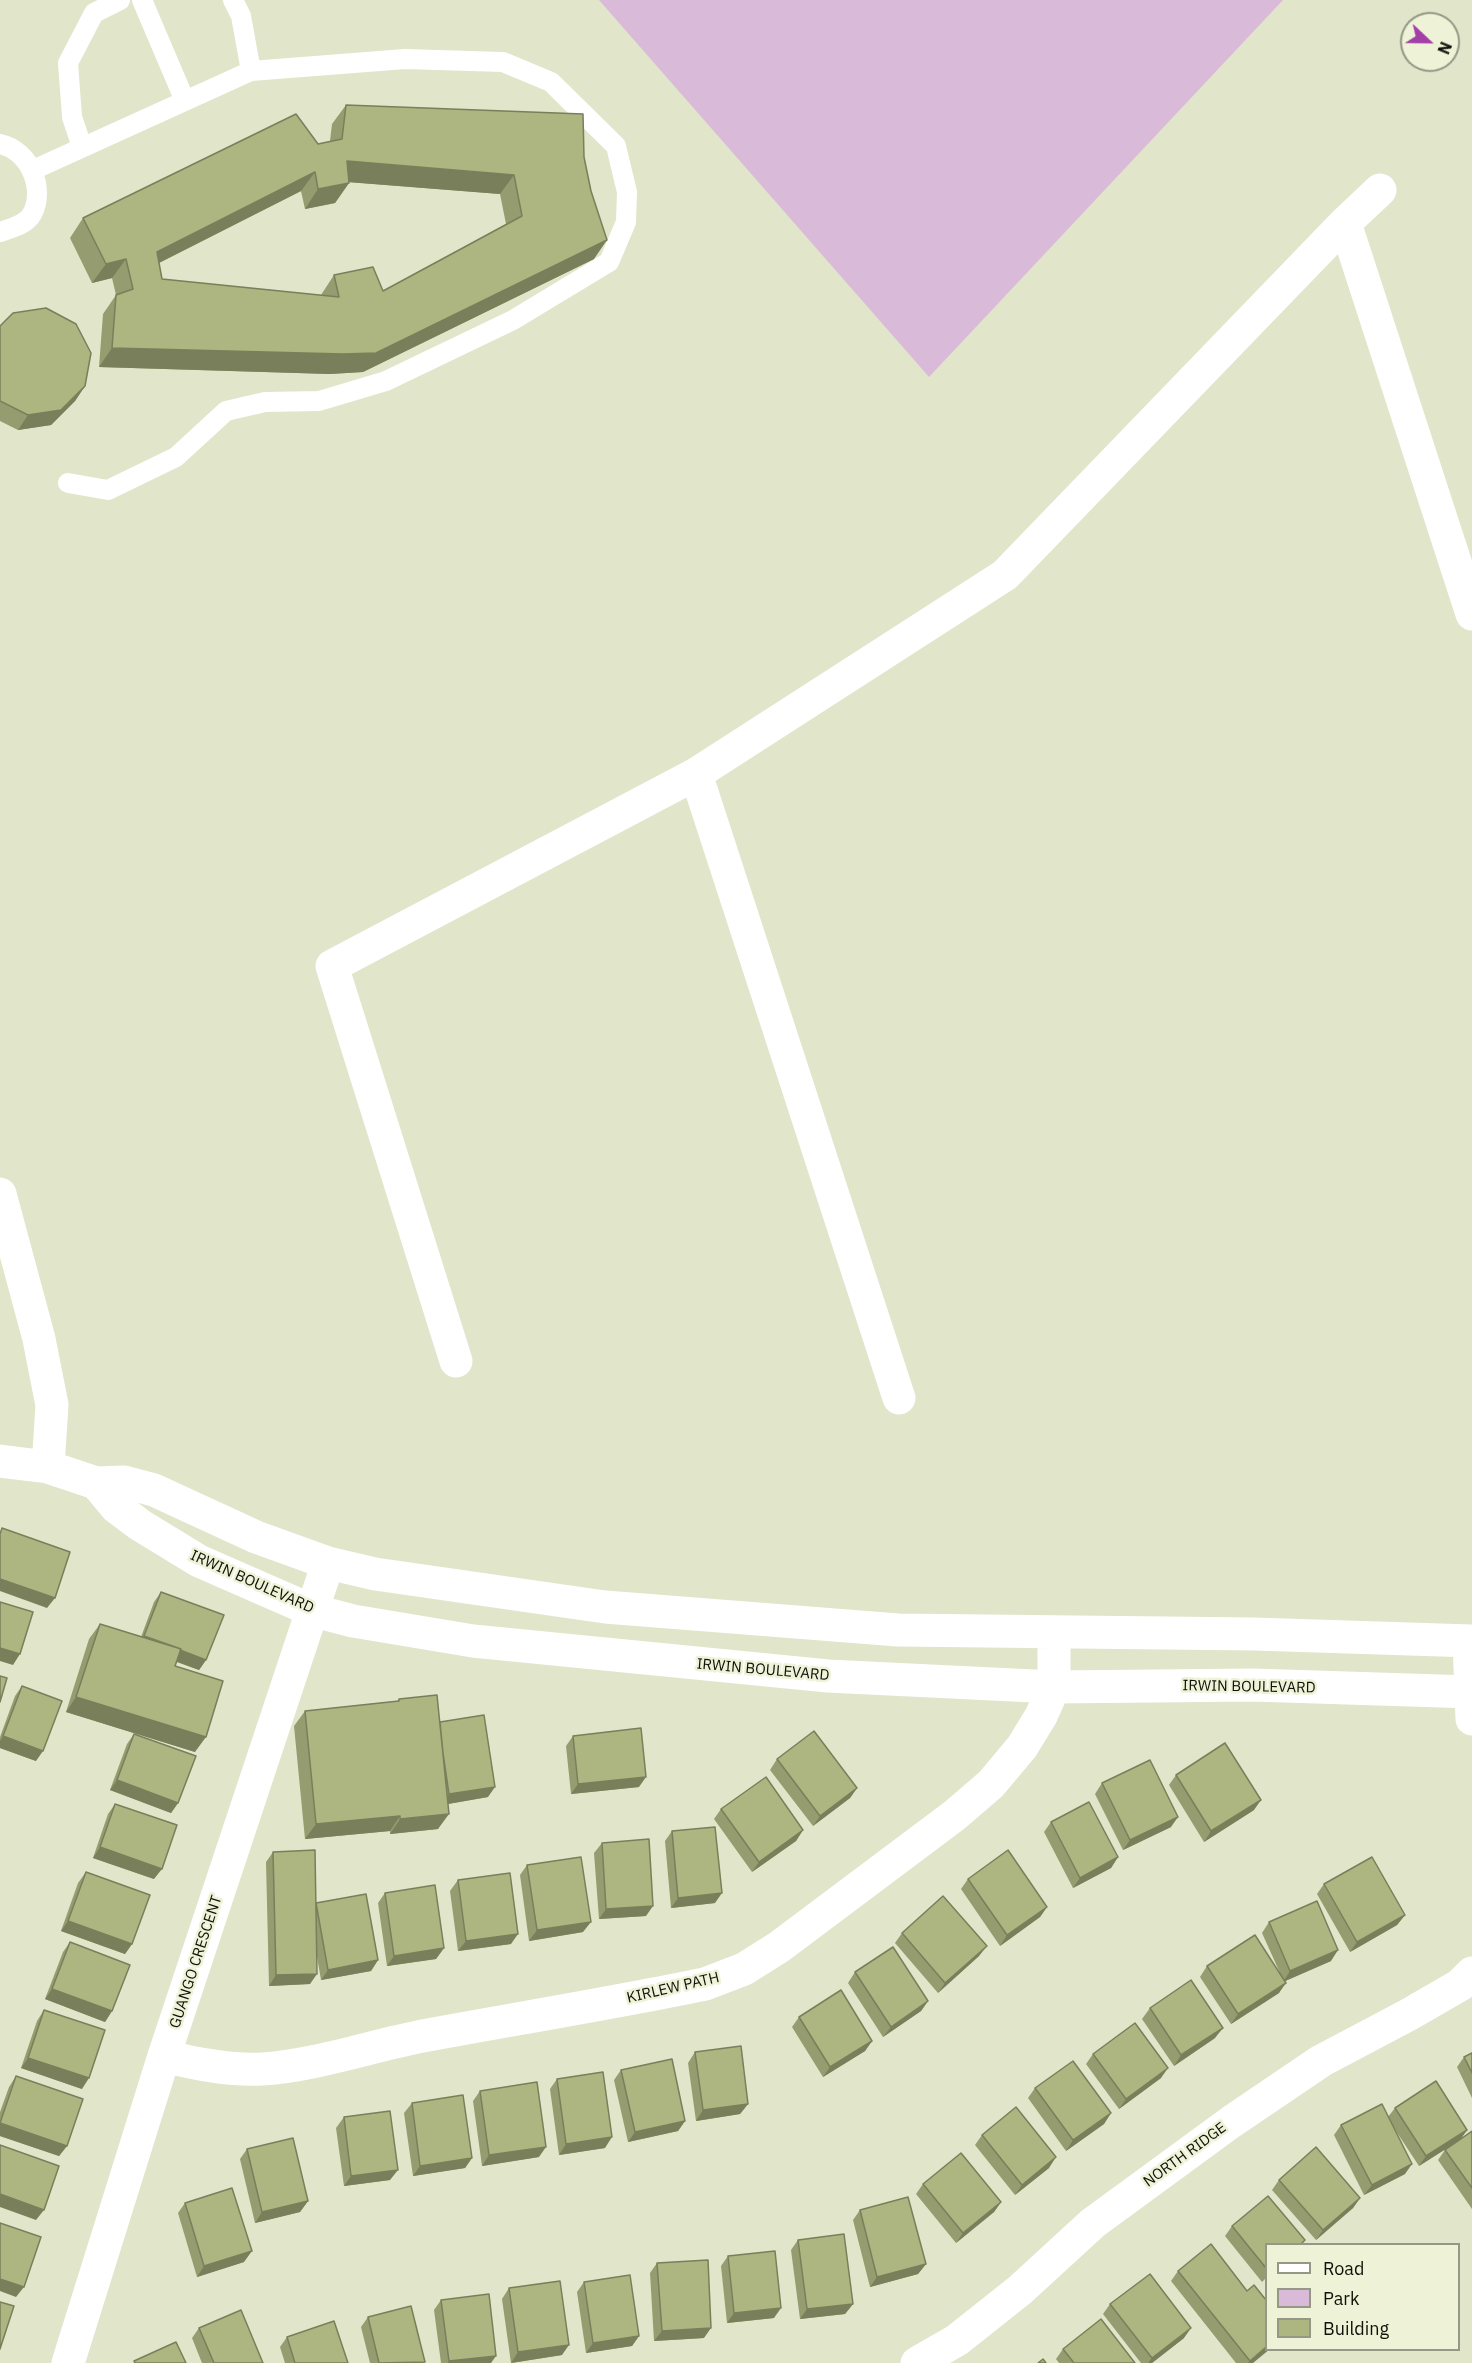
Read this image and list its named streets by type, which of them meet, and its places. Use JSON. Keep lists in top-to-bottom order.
{
  "streets": {
    "street": [
      "IRWIN BOULEVARD",
      "GUANGO CRESCENT",
      "KIRLEW PATH",
      "NORTH RIDGE"
    ]
  },
  "crossings": [
    ["IRWIN BOULEVARD", "GUANGO CRESCENT"],
    ["IRWIN BOULEVARD", "KIRLEW PATH"],
    ["GUANGO CRESCENT", "KIRLEW PATH"]
  ],
  "legend": ["Road", "Park", "Building"],
  "north": "right"
}
